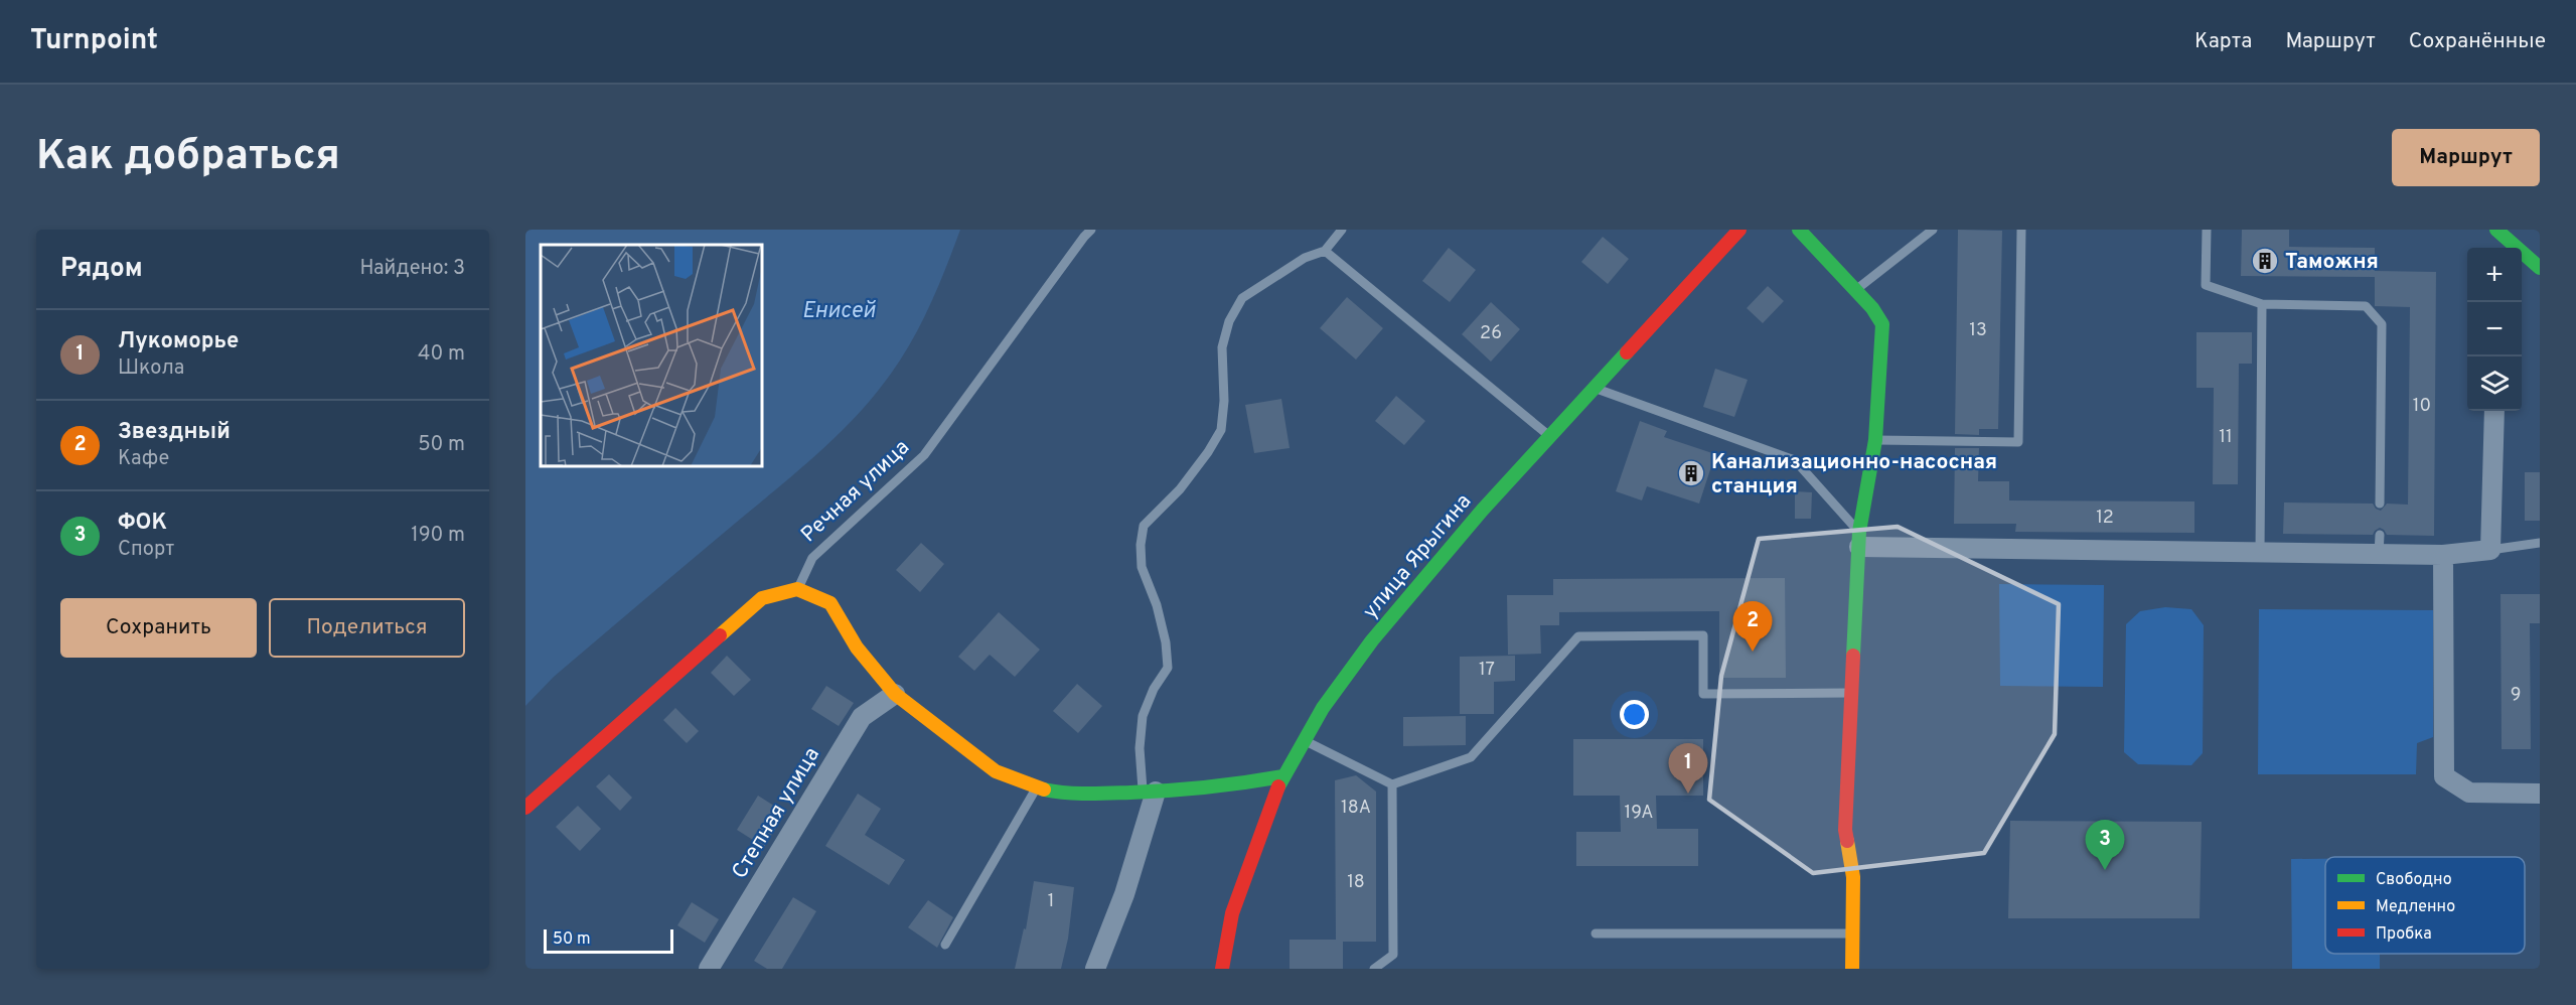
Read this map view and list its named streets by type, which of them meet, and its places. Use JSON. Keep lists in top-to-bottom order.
{
  "streets": {
    "street": ["улица Ярыгина", "Степная улица"],
    "lane": ["Речная улица"]
  },
  "water": ["Енисей"],
  "places": {
    "building": ["Таможня", "Канализационно-насосная станция"]
  },
  "house_numbers": [
    "13",
    "26",
    "10",
    "11",
    "12",
    "17",
    "9",
    "18А",
    "19А",
    "18",
    "1"
  ],
  "legend": ["Свободно", "Медленно", "Пробка"],
  "scale_bar": "50 m",
  "page": {
    "header": "Turnpoint",
    "nav": ["Карта", "Маршрут", "Сохранённые"],
    "buttons": [
      "Маршрут",
      ["Сохранить", "Поделиться"]
    ],
    "title": "Как добраться",
    "heading": ["Рядом", "Найдено: 3"],
    "map_buttons": ["+", "−"],
    "list": [
      {
        "mark": "1",
        "name": "Лукоморье",
        "note": "Школа",
        "value": "40 m"
      },
      {
        "mark": "2",
        "name": "Звездный",
        "note": "Кафе",
        "value": "50 m"
      },
      {
        "mark": "3",
        "name": "ФОК",
        "note": "Спорт",
        "value": "190 m"
      }
    ],
    "pins": ["2", "1", "3"],
    "scale": "50 m"
  }
}
